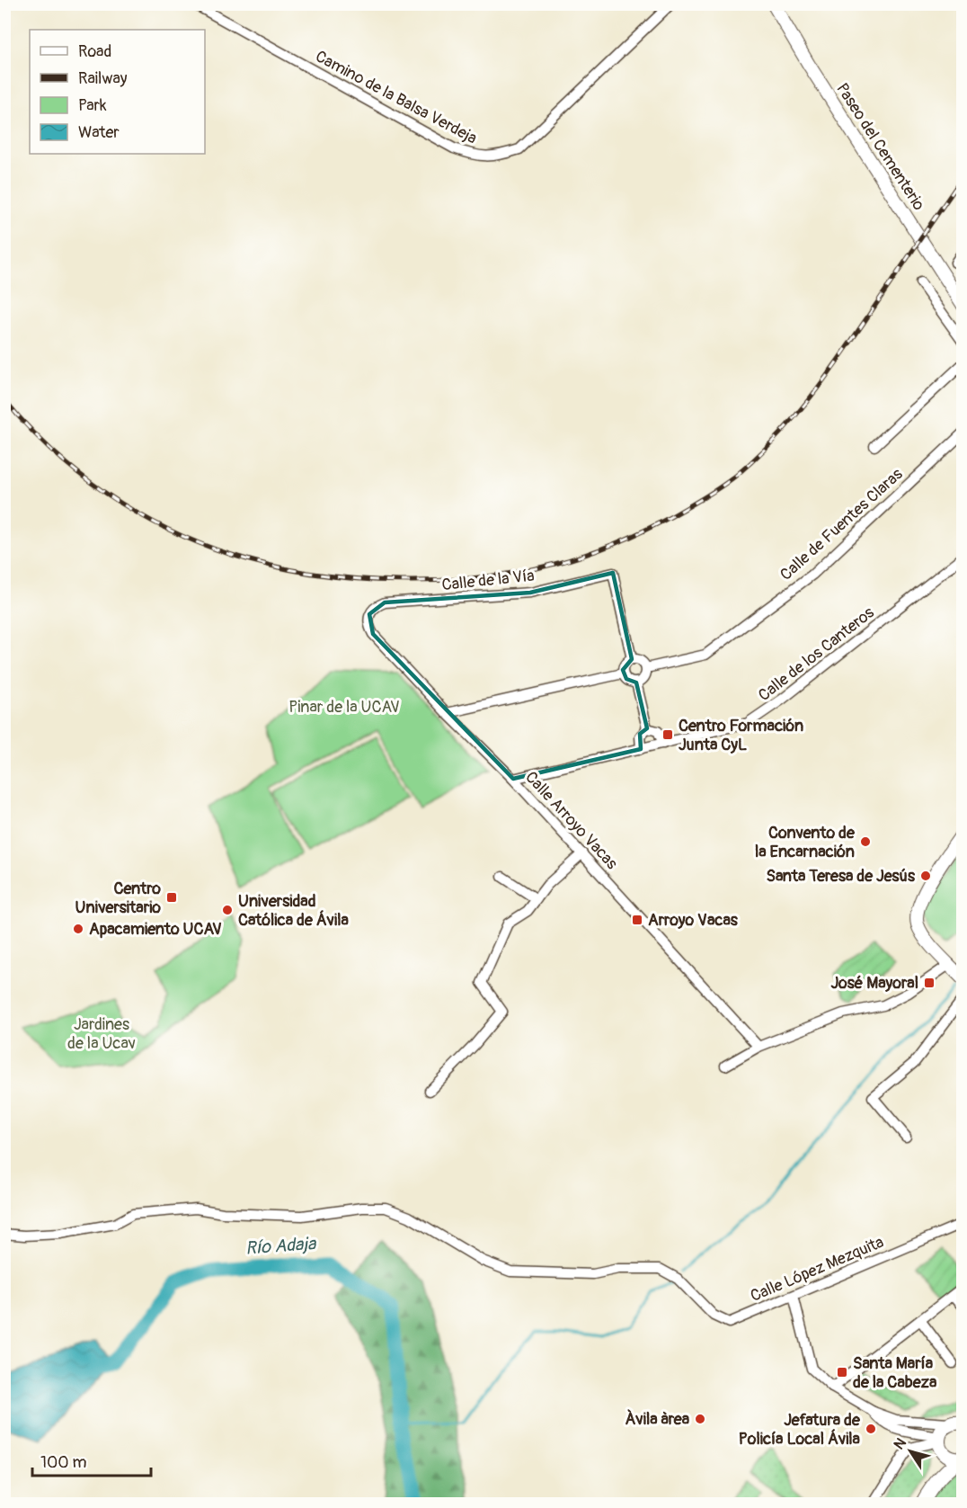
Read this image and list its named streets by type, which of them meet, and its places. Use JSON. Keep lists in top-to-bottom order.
{
  "streets": {
    "main road": ["Paseo del Cementerio"],
    "street": [
      "Camino de la Balsa Verdeja",
      "Calle de Fuentes Claras",
      "Calle de la Vía",
      "Calle de los Canteros",
      "Calle Arroyo Vacas",
      "Calle López Mezquita"
    ]
  },
  "crossings": [
    ["Calle de Fuentes Claras", "Calle de la Vía"],
    ["Calle de la Vía", "Calle Arroyo Vacas"],
    ["Calle de los Canteros", "Calle Arroyo Vacas"]
  ],
  "water": ["Río Adaja"],
  "parks": ["Pinar de la UCAV", "Jardines de la Ucav"],
  "places": {
    "transit": [
      "Centro Formación Junta CyL",
      "Centro Universitario",
      "Arroyo Vacas",
      "José Mayoral",
      "Santa María de la Cabeza"
    ],
    "other": [
      "Convento de la Encarnación",
      "Santa Teresa de Jesús",
      "Universidad Católica de Ávila",
      "Apacamiento UCAV",
      "Àvila àrea",
      "Jefatura de Policía Local Ávila"
    ]
  },
  "legend": [
    "Road",
    "Railway",
    "Park",
    "Water"
  ],
  "scale_bar": "100 m",
  "north": "top left"
}
